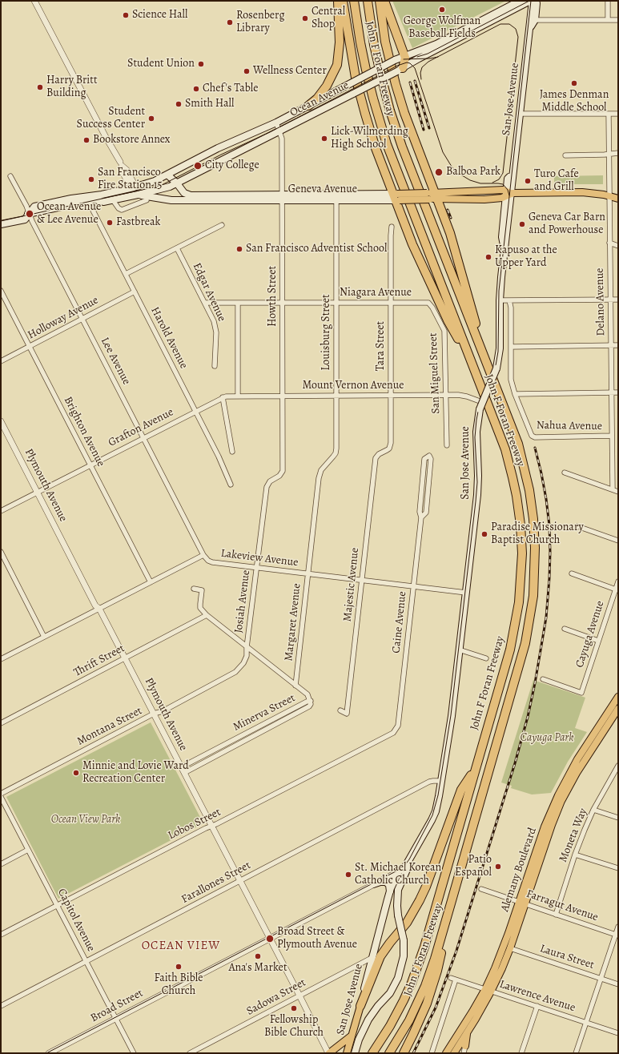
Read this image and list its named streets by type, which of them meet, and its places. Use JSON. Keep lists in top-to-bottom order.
{
  "streets": {
    "highway": ["John F Foran Freeway"],
    "main road": [
      "Ocean Avenue",
      "San Jose Avenue",
      "Geneva Avenue",
      "Alemany Boulevard"
    ],
    "street": [
      "Edgar Avenue",
      "Niagara Avenue",
      "Howth Street",
      "Delano Avenue",
      "Holloway Avenue",
      "Louisburg Street",
      "Harold Avenue",
      "Tara Street",
      "Lee Avenue",
      "San Miguel Street",
      "Mount Vernon Avenue",
      "Nahua Avenue",
      "Grafton Avenue",
      "Brighton Avenue",
      "Plymouth Avenue",
      "Lakeview Avenue",
      "Majestic Avenue",
      "Josiah Avenue",
      "Margaret Avenue",
      "Caine Avenue",
      "Cayuga Avenue",
      "Thrift Street",
      "Minerva Street",
      "Montana Street",
      "Lobos Street",
      "Moneta Way",
      "Farallones Street",
      "Farragut Avenue",
      "Capitol Avenue",
      "Laura Street",
      "Lawrence Avenue",
      "Sadowa Street",
      "Broad Street"
    ]
  },
  "crossings": [
    ["Ocean Avenue", "San Jose Avenue"],
    ["Ocean Avenue", "Geneva Avenue"],
    ["Ocean Avenue", "Howth Street"],
    ["Ocean Avenue", "Harold Avenue"],
    ["Ocean Avenue", "Lee Avenue"],
    ["San Jose Avenue", "Geneva Avenue"],
    ["San Jose Avenue", "Mount Vernon Avenue"],
    ["San Jose Avenue", "Lakeview Avenue"],
    ["San Jose Avenue", "Farallones Street"],
    ["San Jose Avenue", "Sadowa Street"],
    ["San Jose Avenue", "Broad Street"],
    ["Geneva Avenue", "Howth Street"],
    ["Geneva Avenue", "Delano Avenue"],
    ["Geneva Avenue", "Louisburg Street"],
    ["Edgar Avenue", "Niagara Avenue"],
    ["Niagara Avenue", "Howth Street"],
    ["Niagara Avenue", "Louisburg Street"],
    ["Niagara Avenue", "Tara Street"],
    ["Niagara Avenue", "San Miguel Street"],
    ["Howth Street", "Mount Vernon Avenue"],
    ["Howth Street", "Josiah Avenue"],
    ["Delano Avenue", "Nahua Avenue"],
    ["Holloway Avenue", "Harold Avenue"],
    ["Holloway Avenue", "Lee Avenue"],
    ["Holloway Avenue", "Brighton Avenue"],
    ["Louisburg Street", "Mount Vernon Avenue"],
    ["Louisburg Street", "Margaret Avenue"],
    ["Harold Avenue", "Grafton Avenue"],
    ["Tara Street", "Mount Vernon Avenue"],
    ["Tara Street", "Majestic Avenue"],
    ["Lee Avenue", "Grafton Avenue"],
    ["Lee Avenue", "Lakeview Avenue"],
    ["San Miguel Street", "Mount Vernon Avenue"],
    ["Mount Vernon Avenue", "Grafton Avenue"],
    ["Grafton Avenue", "Brighton Avenue"],
    ["Grafton Avenue", "Plymouth Avenue"],
    ["Plymouth Avenue", "Thrift Street"],
    ["Plymouth Avenue", "Minerva Street"],
    ["Plymouth Avenue", "Montana Street"],
    ["Plymouth Avenue", "Lobos Street"],
    ["Plymouth Avenue", "Farallones Street"],
    ["Plymouth Avenue", "Sadowa Street"],
    ["Plymouth Avenue", "Broad Street"],
    ["Lakeview Avenue", "Majestic Avenue"],
    ["Lakeview Avenue", "Josiah Avenue"],
    ["Lakeview Avenue", "Margaret Avenue"],
    ["Lakeview Avenue", "Caine Avenue"],
    ["Josiah Avenue", "Montana Street"],
    ["Caine Avenue", "Lobos Street"],
    ["Lobos Street", "Capitol Avenue"],
    ["Moneta Way", "Farragut Avenue"],
    ["Alemany Boulevard", "Farragut Avenue"],
    ["Alemany Boulevard", "Laura Street"],
    ["Alemany Boulevard", "Lawrence Avenue"],
    ["Farallones Street", "Capitol Avenue"],
    ["Capitol Avenue", "Broad Street"]
  ],
  "districts": ["OCEAN VIEW"],
  "parks": ["Cayuga Park", "Ocean View Park"],
  "places": [
    "George Wolfman Baseball Fields",
    "Science Hall",
    "Central Shop",
    "Rosenberg Library",
    "Student Union",
    "Wellness Center",
    "James Denman Middle School",
    "Harry Britt Building",
    "Chef's Table",
    "Smith Hall",
    "Student Success Center",
    "Lick-Wilmerding High School",
    "Bookstore Annex",
    "City College",
    "Balboa Park",
    "San Francisco Fire Station 15",
    "Turo Cafe and Grill",
    "Ocean Avenue & Lee Avenue",
    "Fastbreak",
    "Geneva Car Barn and Powerhouse",
    "San Francisco Adventist School",
    "Kapuso at the Upper Yard",
    "Paradise Missionary Baptist Church",
    "Minnie and Lovie Ward Recreation Center",
    "Patio Español",
    "St. Michael Korean Catholic Church",
    "Broad Street & Plymouth Avenue",
    "Ana's Market",
    "Faith Bible Church",
    "Fellowship Bible Church"
  ]
}
